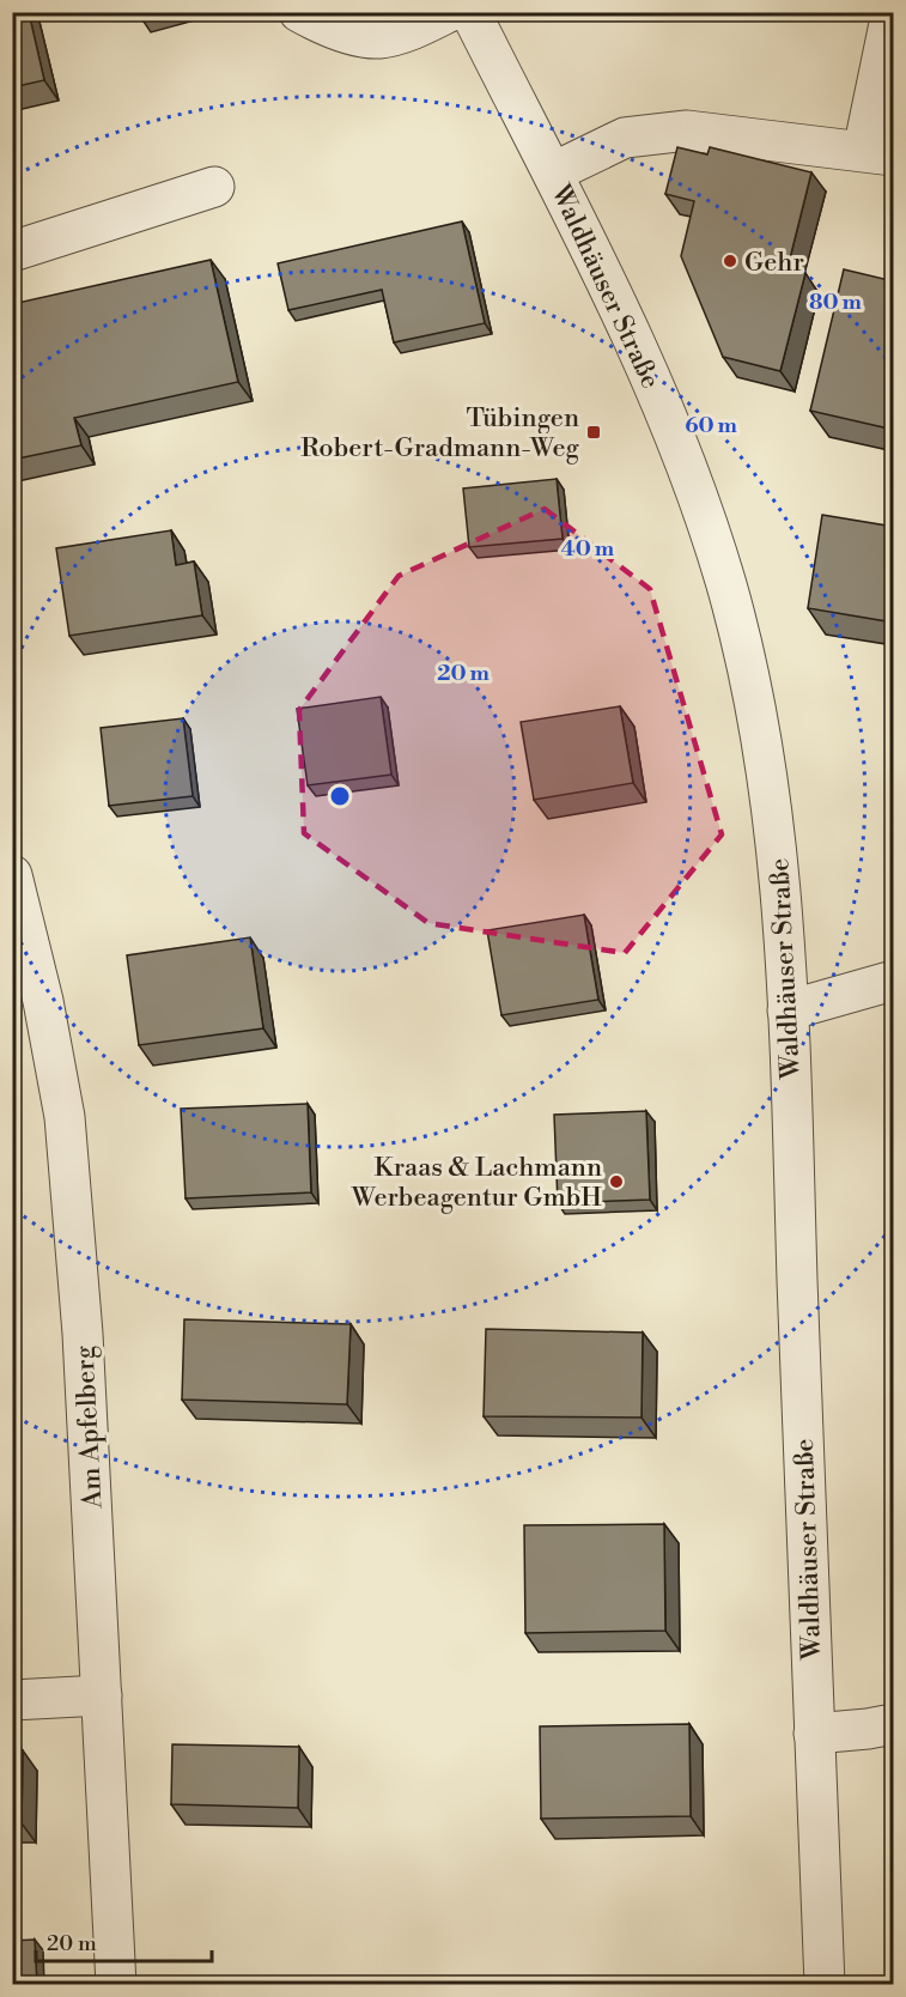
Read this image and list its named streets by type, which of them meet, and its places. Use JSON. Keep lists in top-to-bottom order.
{
  "streets": {
    "street": ["Waldhäuser Straße", "Am Apfelberg"]
  },
  "places": {
    "other": ["Gehr", "Kraas & Lachmann Werbeagentur GmbH"],
    "transit": ["Tübingen Robert-Gradmann-Weg"]
  },
  "scale_bar": "20 m",
  "rings": [
    "80 m",
    "60 m",
    "40 m",
    "20 m"
  ]
}
